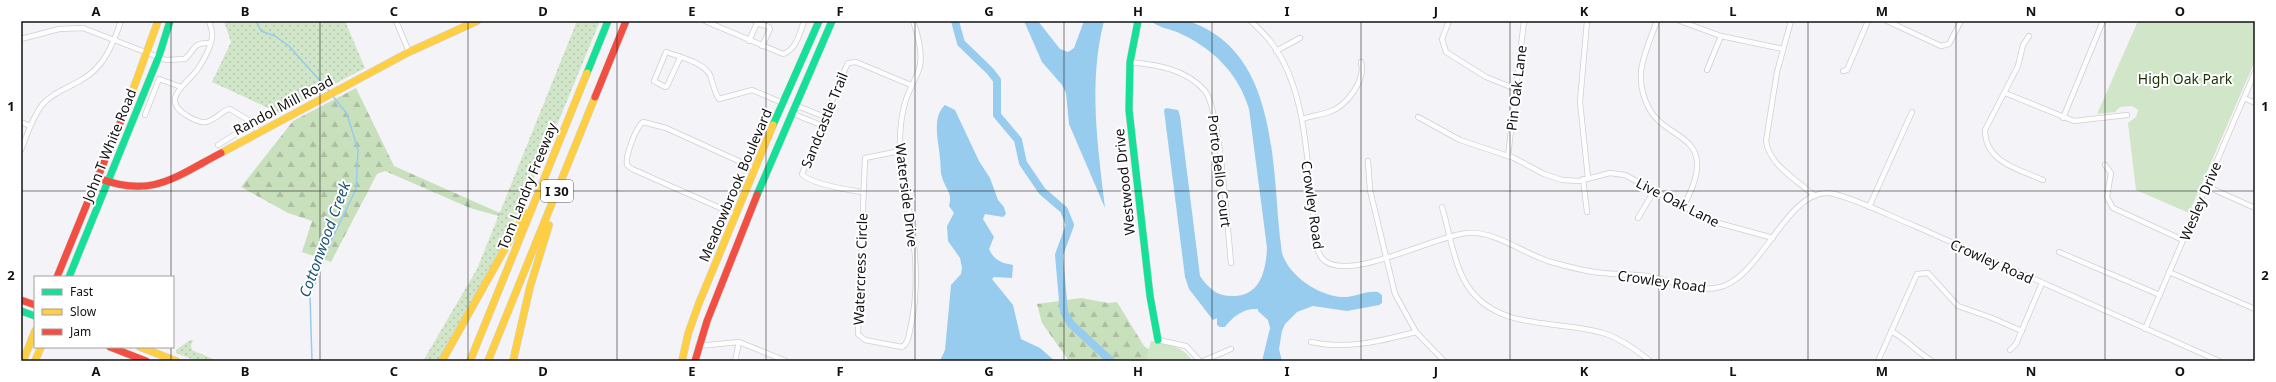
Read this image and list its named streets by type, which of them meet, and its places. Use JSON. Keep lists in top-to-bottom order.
{
  "streets": {
    "main road": [
      "Randol Mill Road",
      "John T White Road",
      "Westwood Drive",
      "Meadowbrook Boulevard",
      "Tom Landry Freeway",
      "I 30"
    ],
    "street": [
      "Pin Oak Lane",
      "Sandcastle Trail",
      "Porto Bello Court",
      "Waterside Drive",
      "Wesley Drive",
      "Live Oak Lane",
      "Crowley Road",
      "Watercress Circle"
    ]
  },
  "crossings": [
    ["Pin Oak Lane", "Live Oak Lane"],
    ["Randol Mill Road", "John T White Road"],
    ["Sandcastle Trail", "Waterside Drive"],
    ["Sandcastle Trail", "Watercress Circle"],
    ["Porto Bello Court", "Westwood Drive"],
    ["Waterside Drive", "Watercress Circle"],
    ["Wesley Drive", "Crowley Road"],
    ["Live Oak Lane", "Crowley Road"]
  ],
  "water": ["Cottonwood Creek"],
  "parks": ["High Oak Park"],
  "legend": ["Fast", "Slow", "Jam"],
  "grid": {
    "columns": [
      "A",
      "B",
      "C",
      "D",
      "E",
      "F",
      "G",
      "H",
      "I",
      "J",
      "K",
      "L",
      "M",
      "N",
      "O"
    ],
    "rows": ["1", "2"]
  }
}
